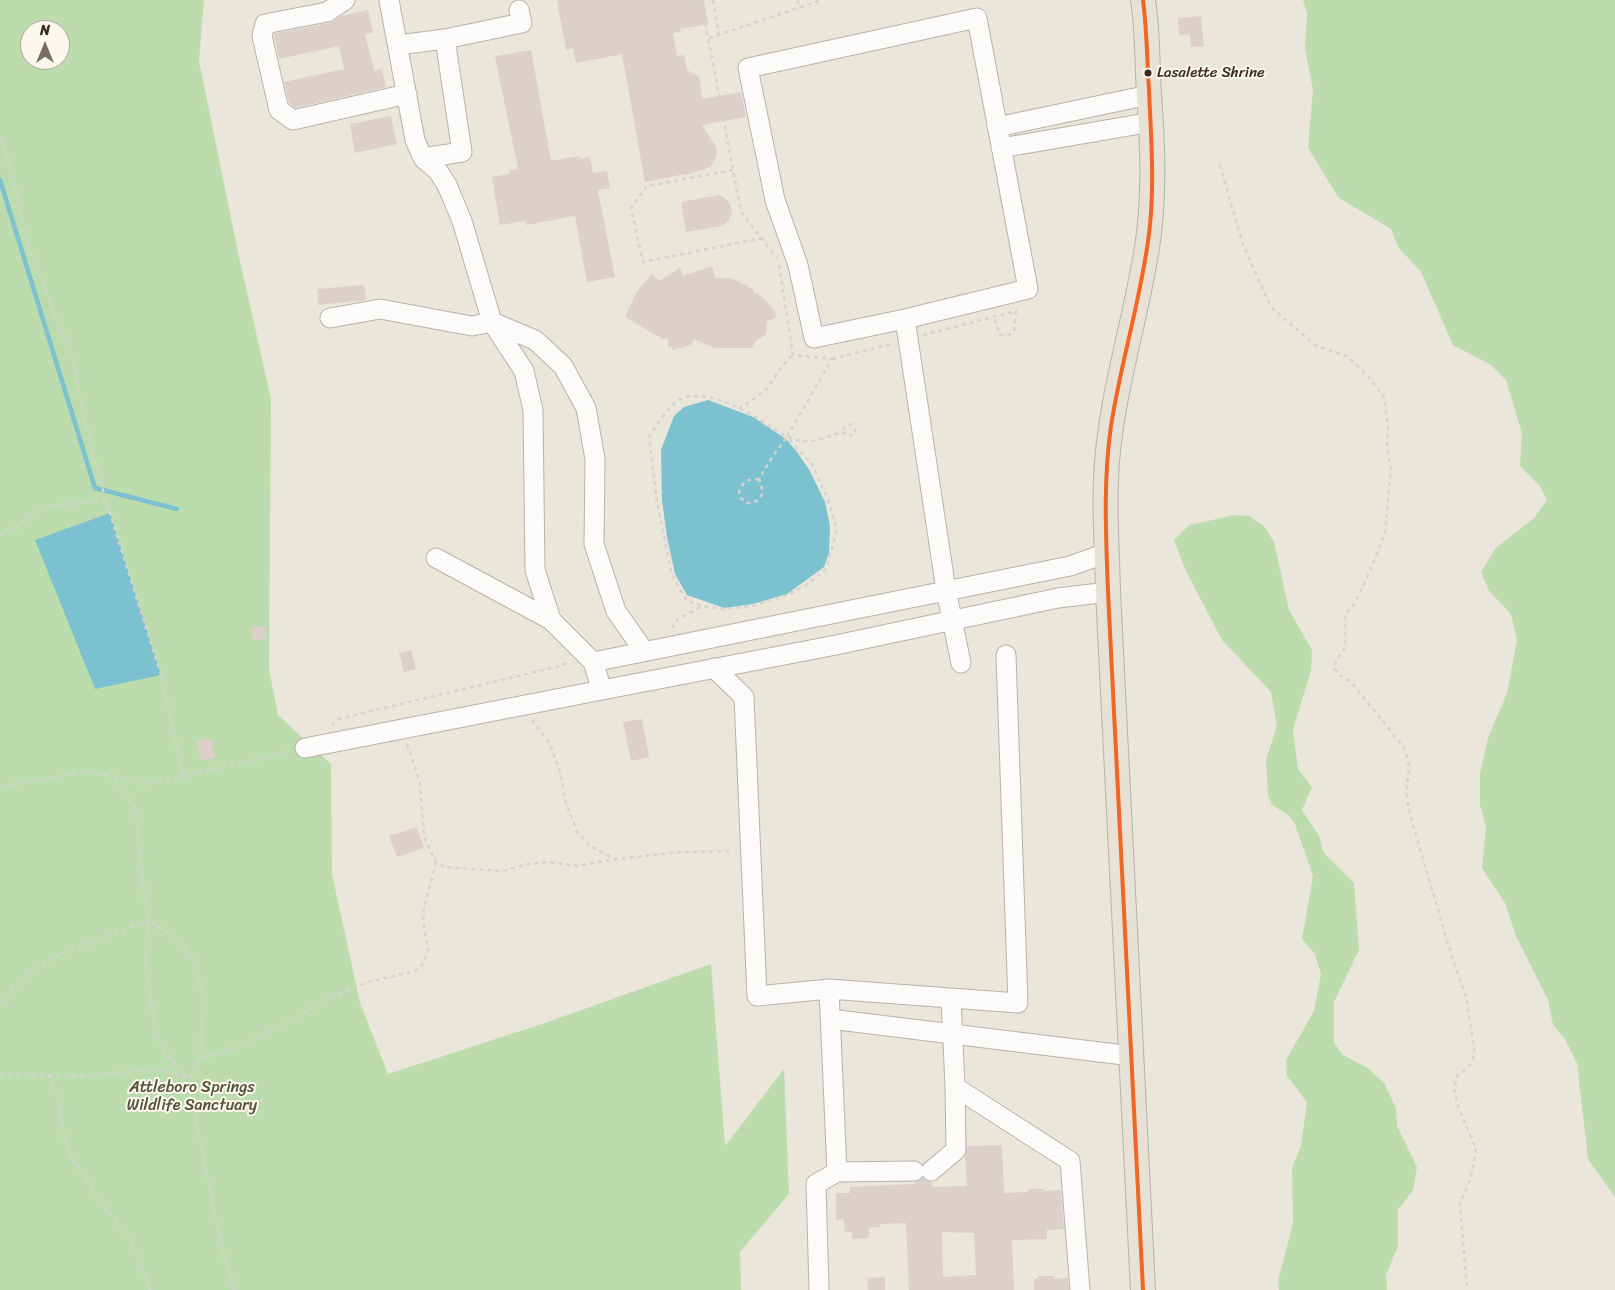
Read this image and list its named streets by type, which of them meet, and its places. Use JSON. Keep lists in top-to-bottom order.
{
  "parks": ["Attleboro Springs Wildlife Sanctuary"],
  "places": ["Lasalette Shrine"],
  "north": "top"
}
